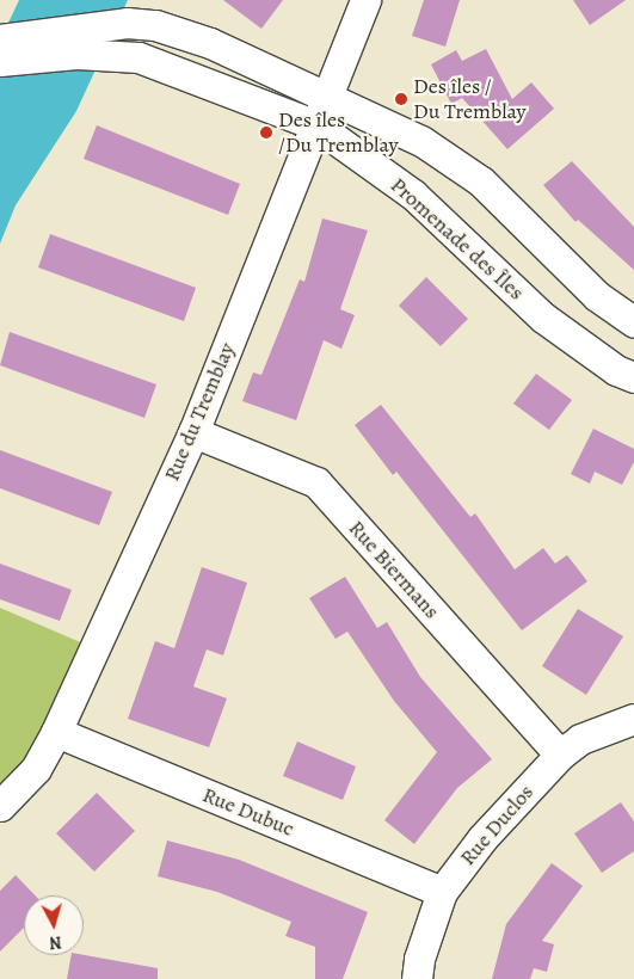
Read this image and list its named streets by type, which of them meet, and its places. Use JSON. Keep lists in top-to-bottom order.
{
  "streets": {
    "street": [
      "Promenade des Îles",
      "Rue du Tremblay",
      "Rue Biermans",
      "Rue Dubuc",
      "Rue Duclos"
    ]
  },
  "crossings": [
    ["Promenade des Îles", "Rue du Tremblay"],
    ["Rue du Tremblay", "Rue Biermans"],
    ["Rue du Tremblay", "Rue Dubuc"],
    ["Rue Biermans", "Rue Duclos"],
    ["Rue Dubuc", "Rue Duclos"]
  ],
  "places": ["Des îles / Du Tremblay", "Des îles /Du Tremblay"],
  "north": "bottom"
}
